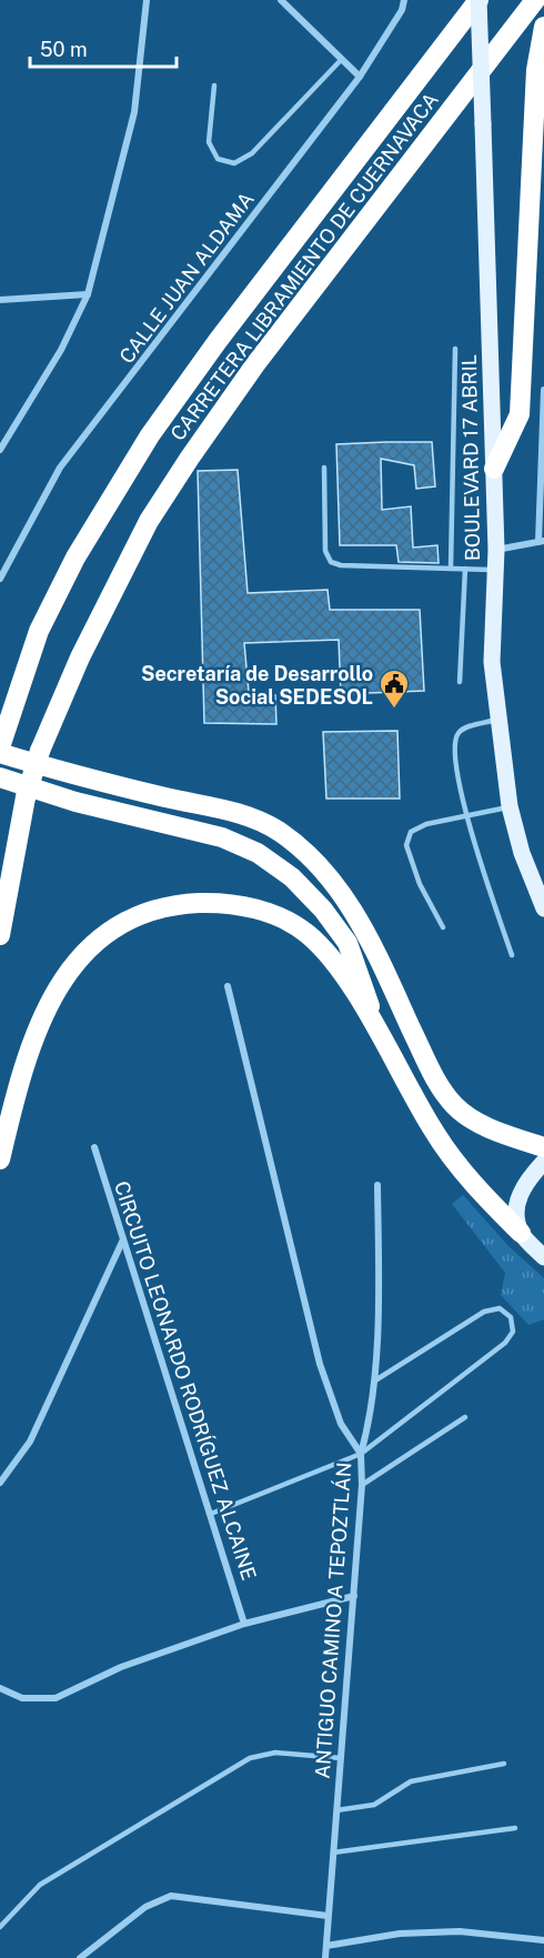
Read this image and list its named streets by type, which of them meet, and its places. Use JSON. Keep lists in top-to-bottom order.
{
  "streets": {
    "highway": ["CARRETERA LIBRAMIENTO DE CUERNAVACA"],
    "main road": ["BOULEVARD 17 ABRIL"],
    "street": ["CALLE JUAN ALDAMA", "CIRCUITO LEONARDO RODRÍGUEZ ALCAINE", "ANTIGUO CAMINO A TEPOZTLÁN"]
  },
  "crossings": [
    ["CARRETERA LIBRAMIENTO DE CUERNAVACA", "BOULEVARD 17 ABRIL"]
  ],
  "places": {
    "public building": ["Secretaría de Desarrollo Social SEDESOL"]
  },
  "scale_bar": "50 m"
}
